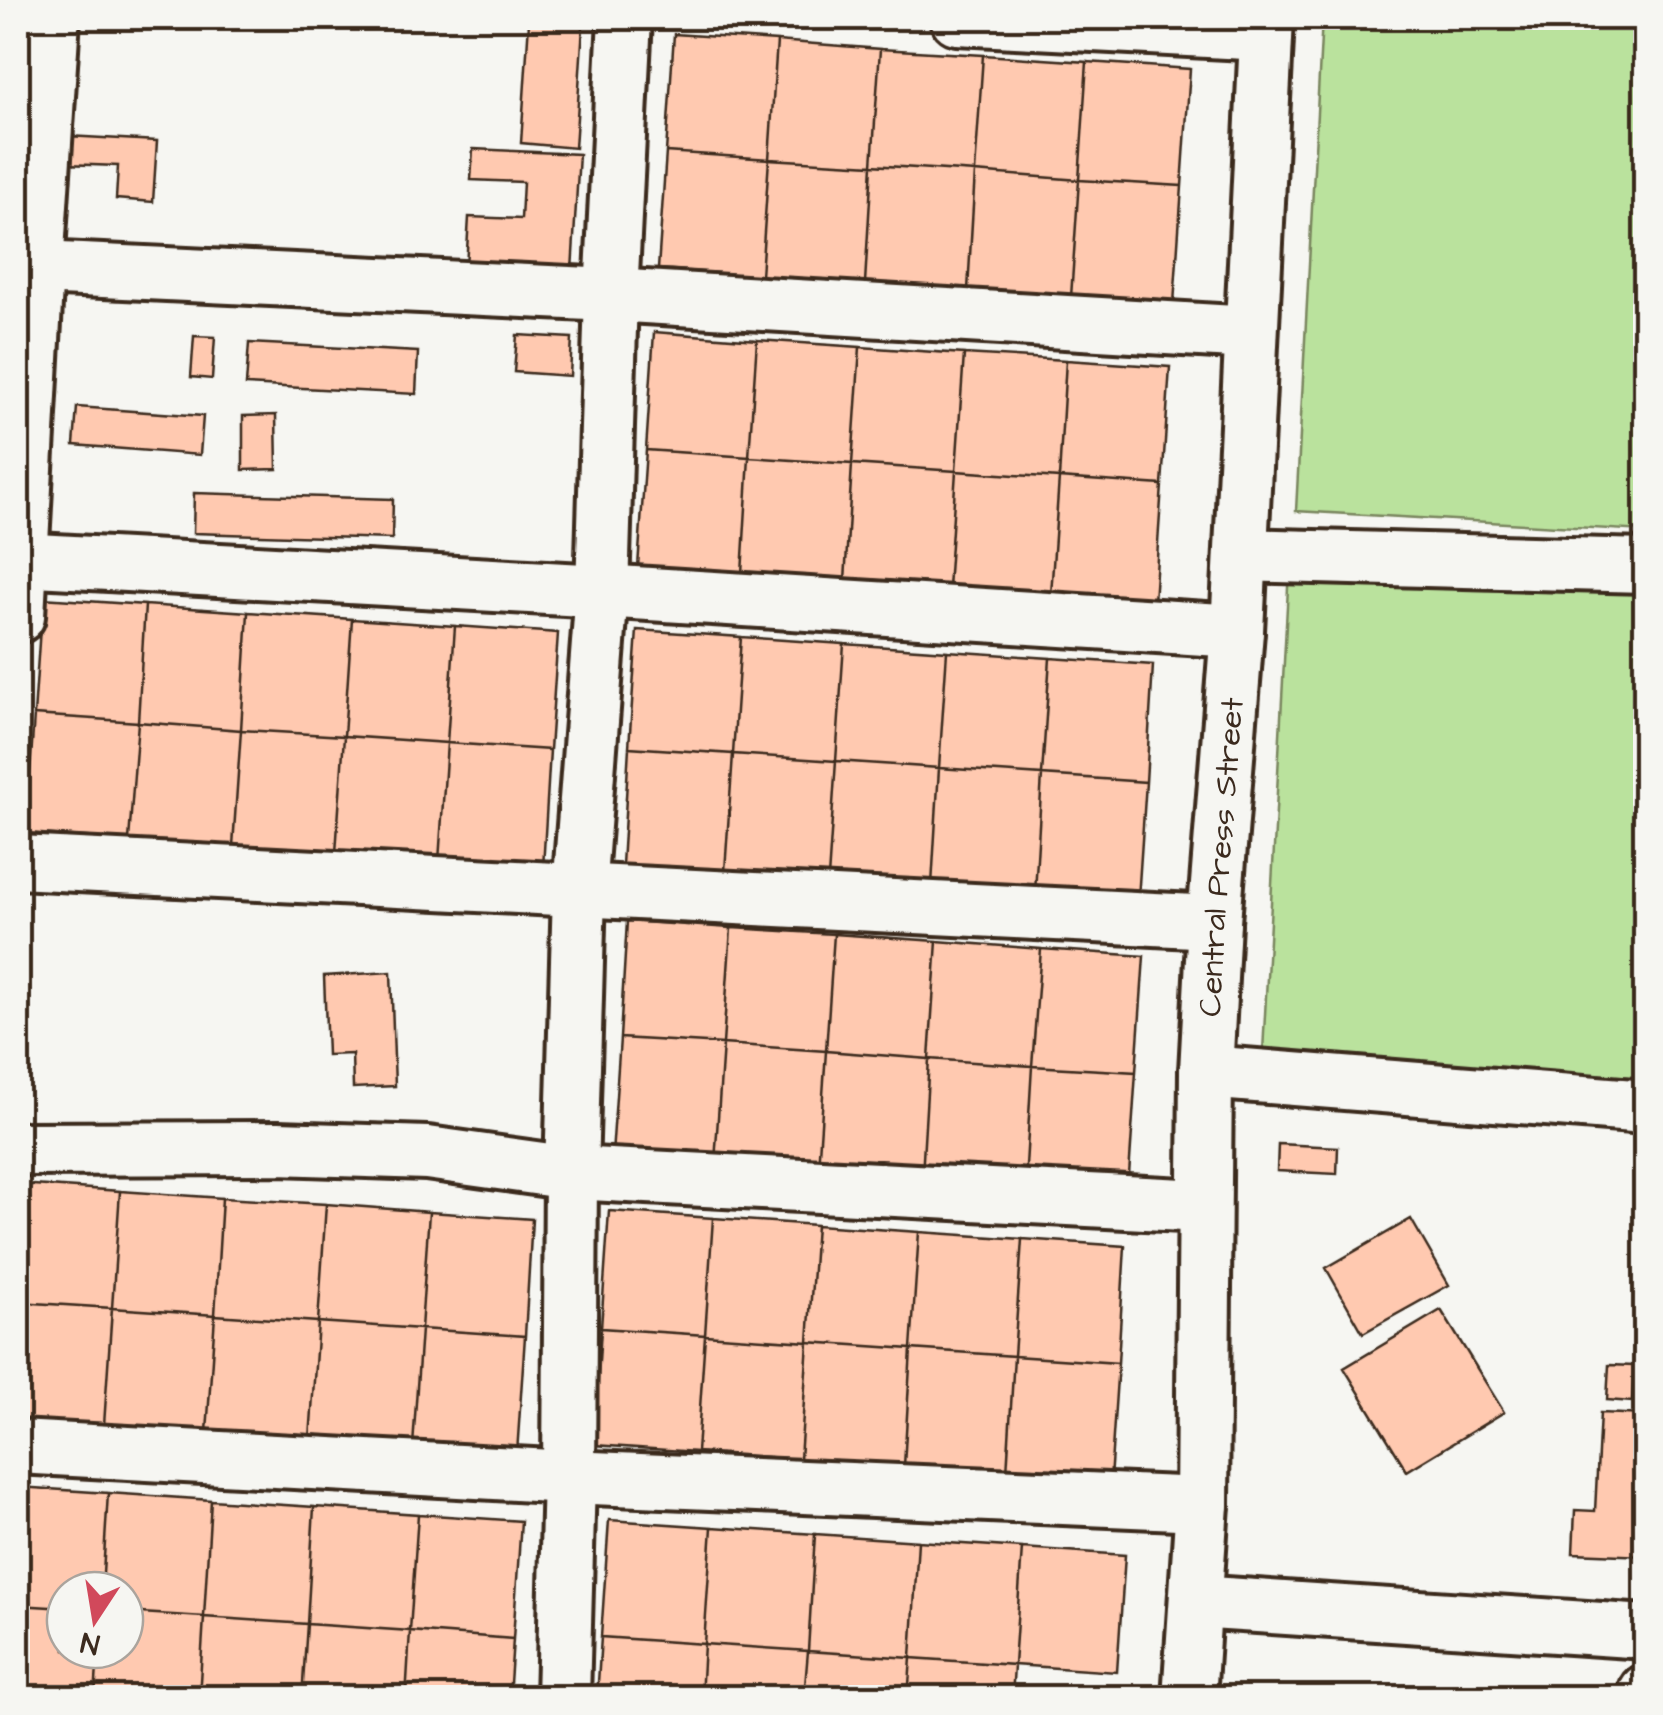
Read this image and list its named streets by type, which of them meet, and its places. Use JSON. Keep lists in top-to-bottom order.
{
  "streets": {
    "street": ["Central Press Street"]
  },
  "north": "bottom"
}
